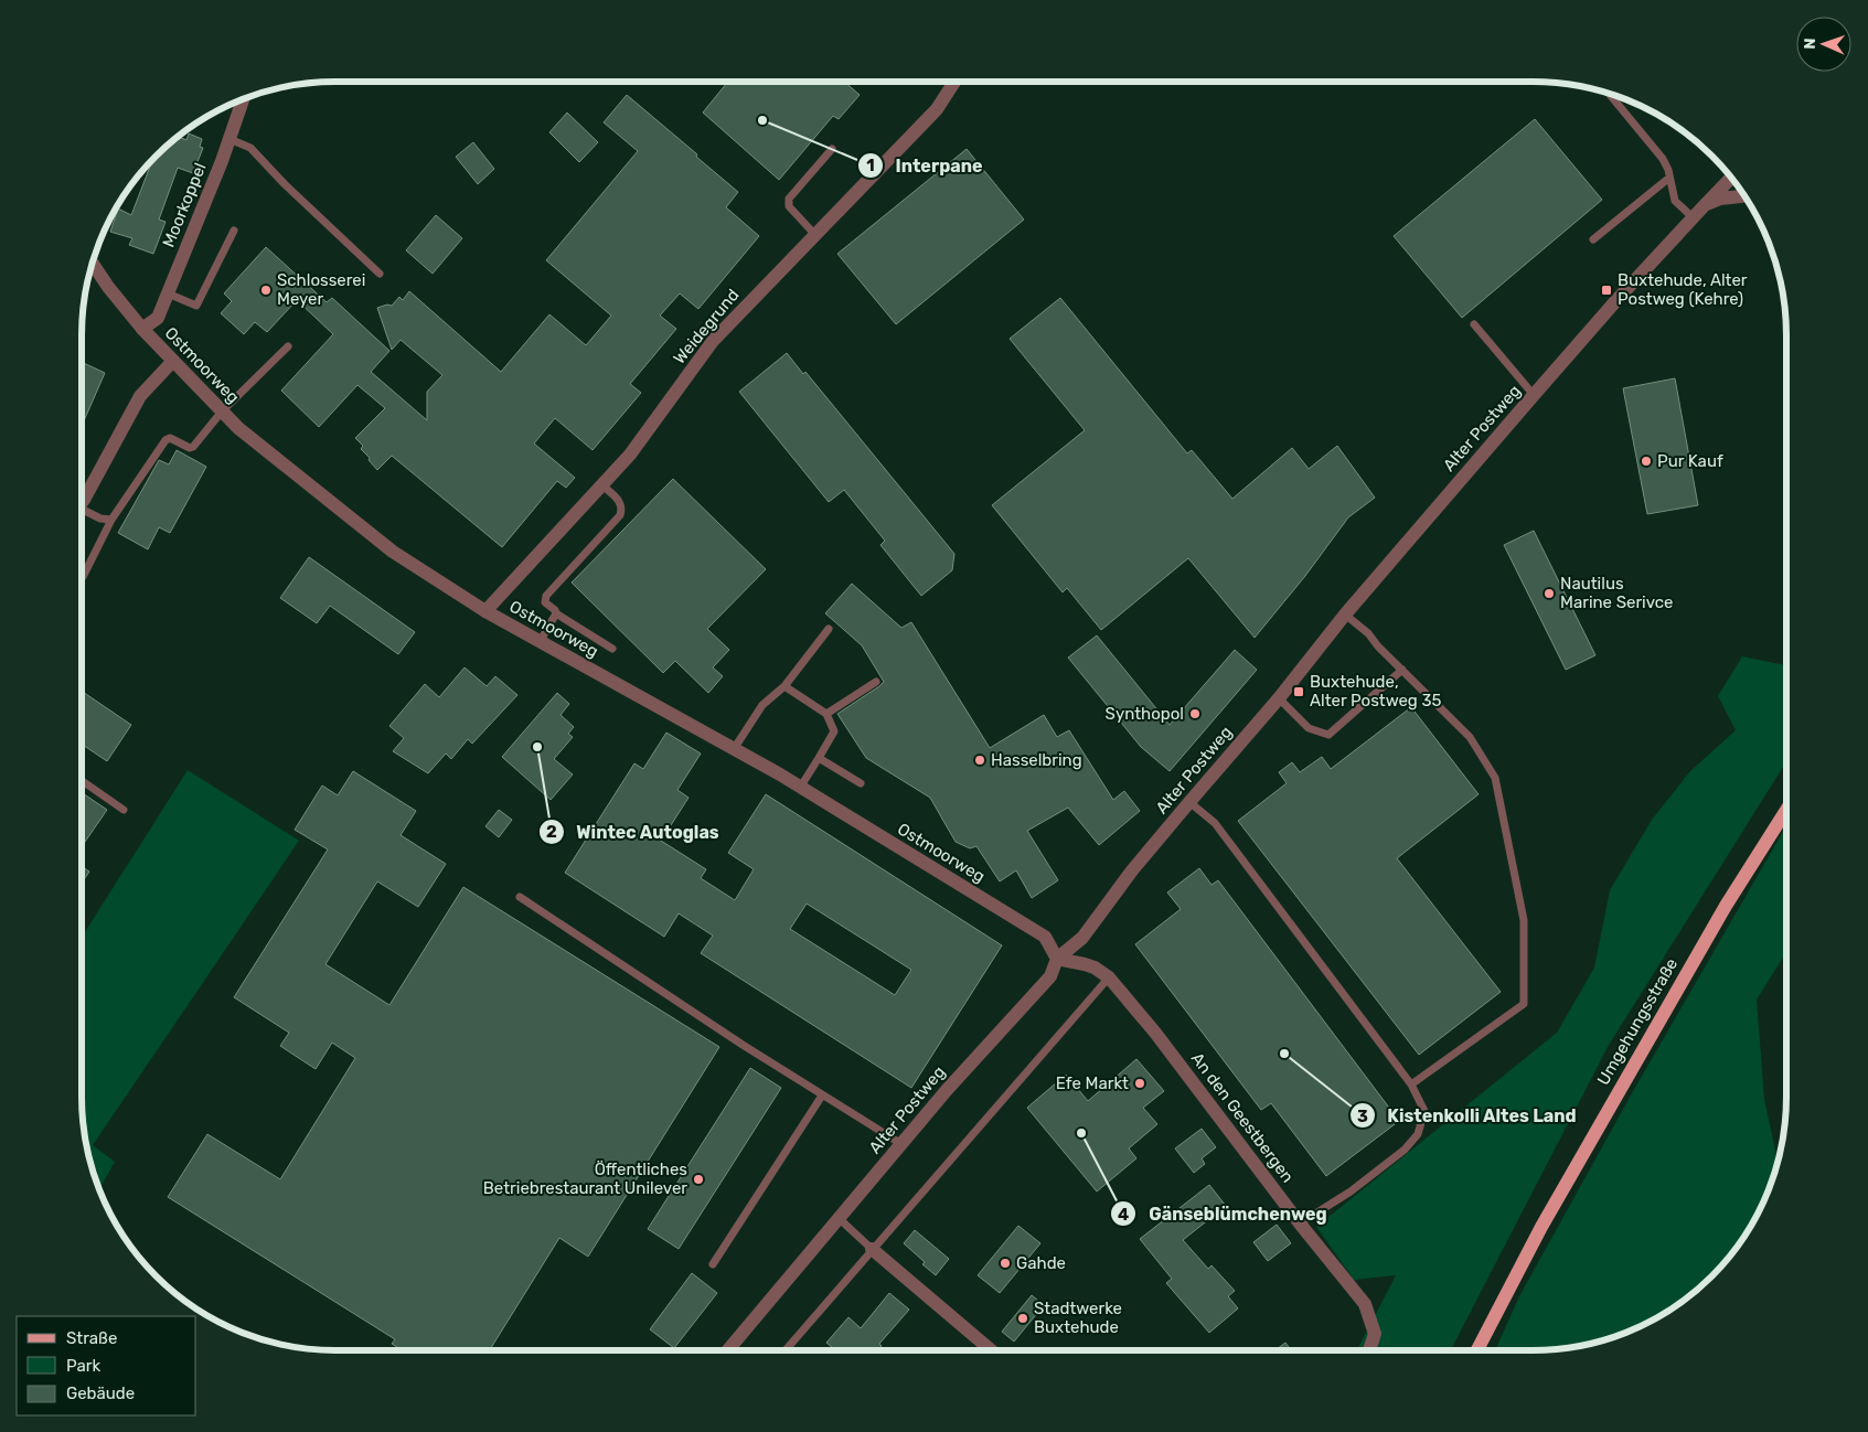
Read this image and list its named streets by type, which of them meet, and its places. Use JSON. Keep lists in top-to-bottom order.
{
  "streets": {
    "main road": ["Umgehungsstraße"],
    "street": [
      "Moorkoppel",
      "Weidegrund",
      "Ostmoorweg",
      "Alter Postweg",
      "An den Geestbergen"
    ]
  },
  "crossings": [
    ["Moorkoppel", "Ostmoorweg"],
    ["Weidegrund", "Ostmoorweg"],
    ["Ostmoorweg", "Alter Postweg"],
    ["Ostmoorweg", "An den Geestbergen"],
    ["Alter Postweg", "An den Geestbergen"]
  ],
  "places": {
    "other": [
      "Interpane",
      "Schlosserei Meyer",
      "Pur Kauf",
      "Nautilus Marine Serivce",
      "Synthopol",
      "Wintec Autoglas",
      "Hasselbring",
      "Kistenkolli Altes Land",
      "Efe Markt",
      "Gänseblümchenweg",
      "Öffentliches Betriebrestaurant Unilever",
      "Gahde",
      "Stadtwerke Buxtehude"
    ],
    "transit": ["Buxtehude, Alter Postweg (Kehre)", "Buxtehude, Alter Postweg 35"]
  },
  "legend": ["Straße", "Park", "Gebäude"],
  "north": "left"
}
